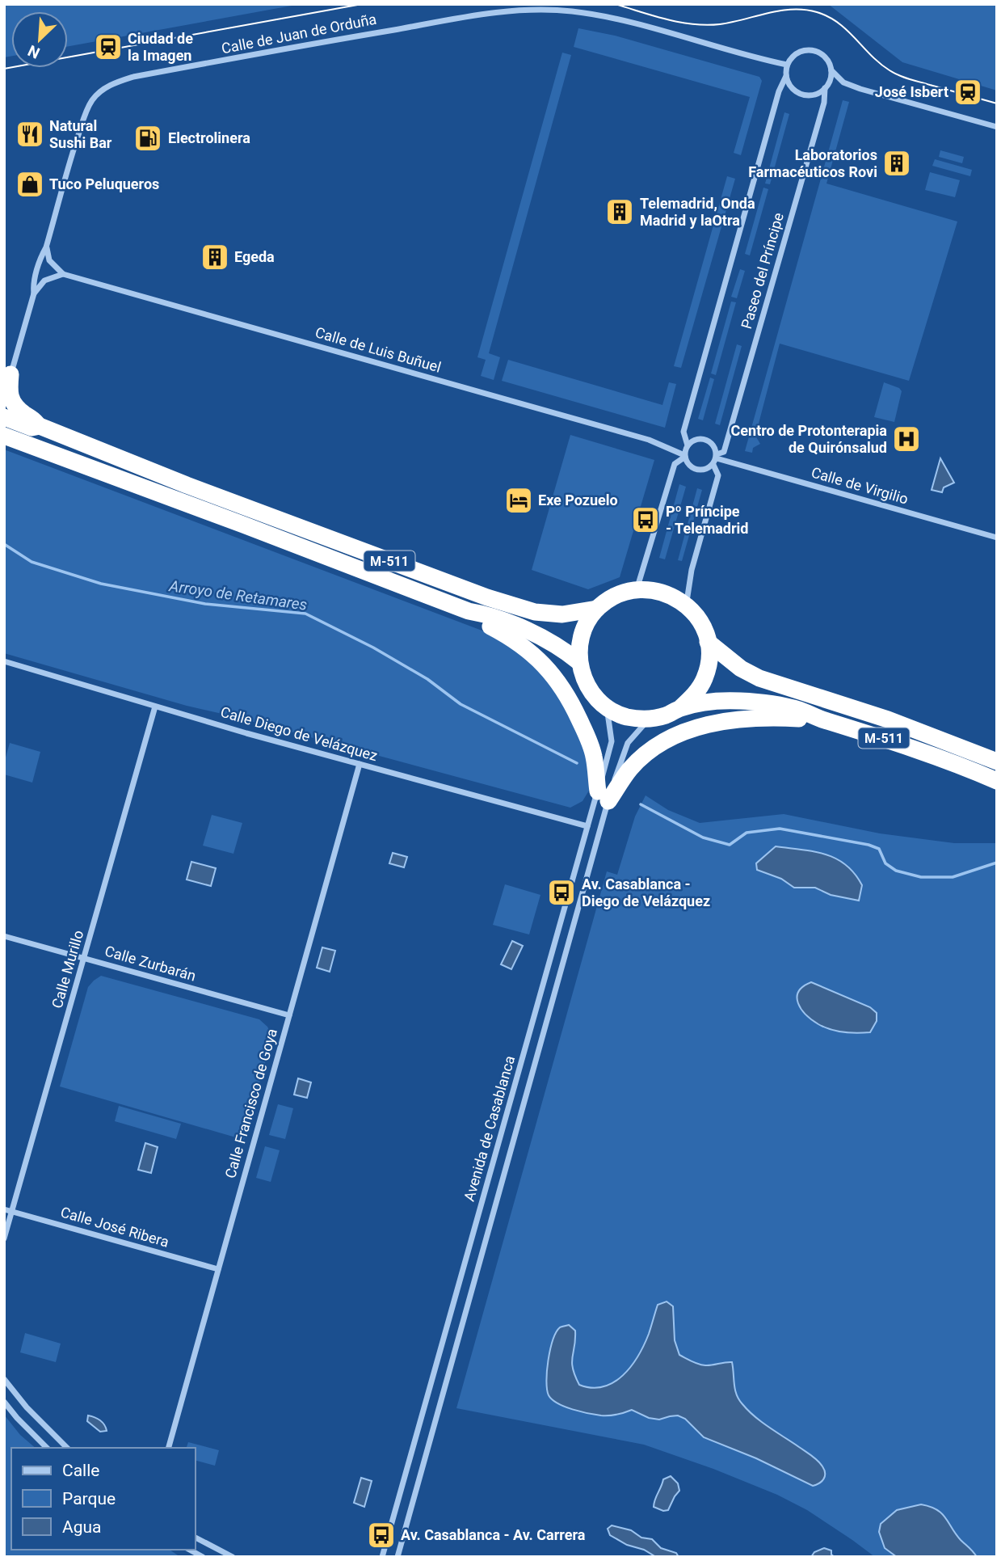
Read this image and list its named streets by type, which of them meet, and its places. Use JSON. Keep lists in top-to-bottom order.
{
  "streets": {
    "highway": ["M-511"],
    "street": [
      "Calle de Juan de Orduña",
      "Paseo del Príncipe",
      "Calle de Luis Buñuel",
      "Calle de Virgilio",
      "Calle Diego de Velázquez",
      "Calle Zurbarán",
      "Calle Murillo",
      "Calle Francisco de Goya",
      "Avenida de Casablanca",
      "Calle José Ribera"
    ]
  },
  "crossings": [
    ["Calle de Juan de Orduña", "Paseo del Príncipe"],
    ["Paseo del Príncipe", "Calle de Luis Buñuel"],
    ["Paseo del Príncipe", "Calle de Virgilio"],
    ["Paseo del Príncipe", "M-511"],
    ["Paseo del Príncipe", "Avenida de Casablanca"],
    ["Calle de Luis Buñuel", "Calle de Virgilio"],
    ["M-511", "Avenida de Casablanca"],
    ["Calle Diego de Velázquez", "Calle Murillo"],
    ["Calle Diego de Velázquez", "Calle Francisco de Goya"],
    ["Calle Diego de Velázquez", "Avenida de Casablanca"],
    ["Calle Zurbarán", "Calle Murillo"],
    ["Calle Zurbarán", "Calle Francisco de Goya"],
    ["Calle Murillo", "Calle José Ribera"],
    ["Calle Francisco de Goya", "Calle José Ribera"]
  ],
  "water": ["Arroyo de Retamares"],
  "places": {
    "station": ["Ciudad de la Imagen", "José Isbert"],
    "restaurant": ["Natural Sushi Bar"],
    "fuel station": ["Electrolinera"],
    "building": ["Laboratorios Farmacéuticos Rovi", "Telemadrid, Onda Madrid y laOtra", "Egeda"],
    "shop": ["Tuco Peluqueros"],
    "hospital": ["Centro de Protonterapia de Quirónsalud"],
    "hotel": ["Exe Pozuelo"],
    "bus stop": ["Pº Príncipe - Telemadrid", "Av. Casablanca - Diego de Velázquez", "Av. Casablanca - Av. Carrera"]
  },
  "legend": ["Calle", "Parque", "Agua"],
  "north": "bottom left"
}
